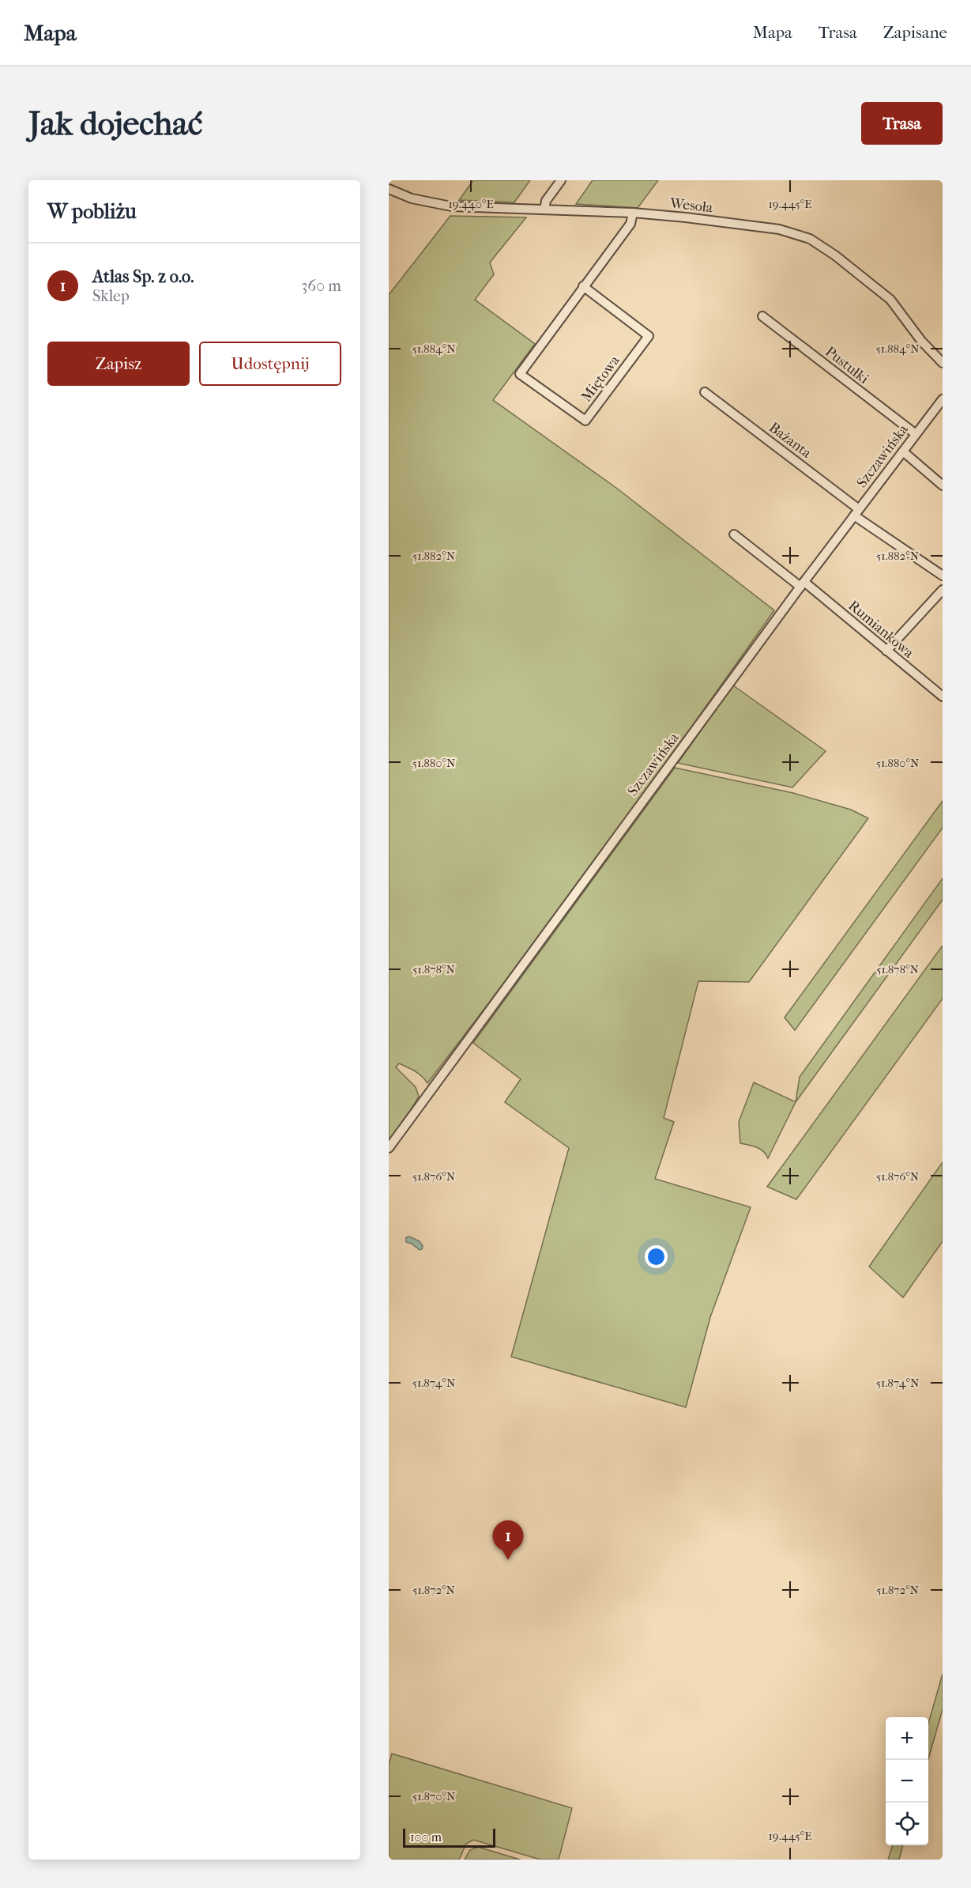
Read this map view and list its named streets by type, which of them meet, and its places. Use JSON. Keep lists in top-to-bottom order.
{
  "streets": {
    "street": [
      "Wesoła",
      "Pustułki",
      "Miętowa",
      "Bażanta",
      "Szczawińska",
      "Rumiankowa"
    ]
  },
  "crossings": [
    ["Wesoła", "Miętowa"],
    ["Pustułki", "Szczawińska"],
    ["Bażanta", "Szczawińska"],
    ["Szczawińska", "Rumiankowa"]
  ],
  "scale_bar": "100 m",
  "page": {
    "header": "Mapa",
    "nav": ["Mapa", "Trasa", "Zapisane"],
    "buttons": [
      "Trasa",
      ["Zapisz", "Udostępnij"]
    ],
    "title": "Jak dojechać",
    "heading": "W pobliżu",
    "list": [
      {
        "mark": "1",
        "name": "Atlas Sp. z o.o.",
        "note": "Sklep",
        "value": "360 m"
      }
    ],
    "pins": "1",
    "map_buttons": ["+", "−"],
    "scale": "100 m"
  },
  "coordinates": [
    "19.440°E",
    "19.445°E",
    "51.884°N",
    "51.882°N",
    "51.880°N",
    "51.878°N",
    "51.876°N",
    "51.874°N",
    "51.872°N",
    "51.870°N"
  ]
}
